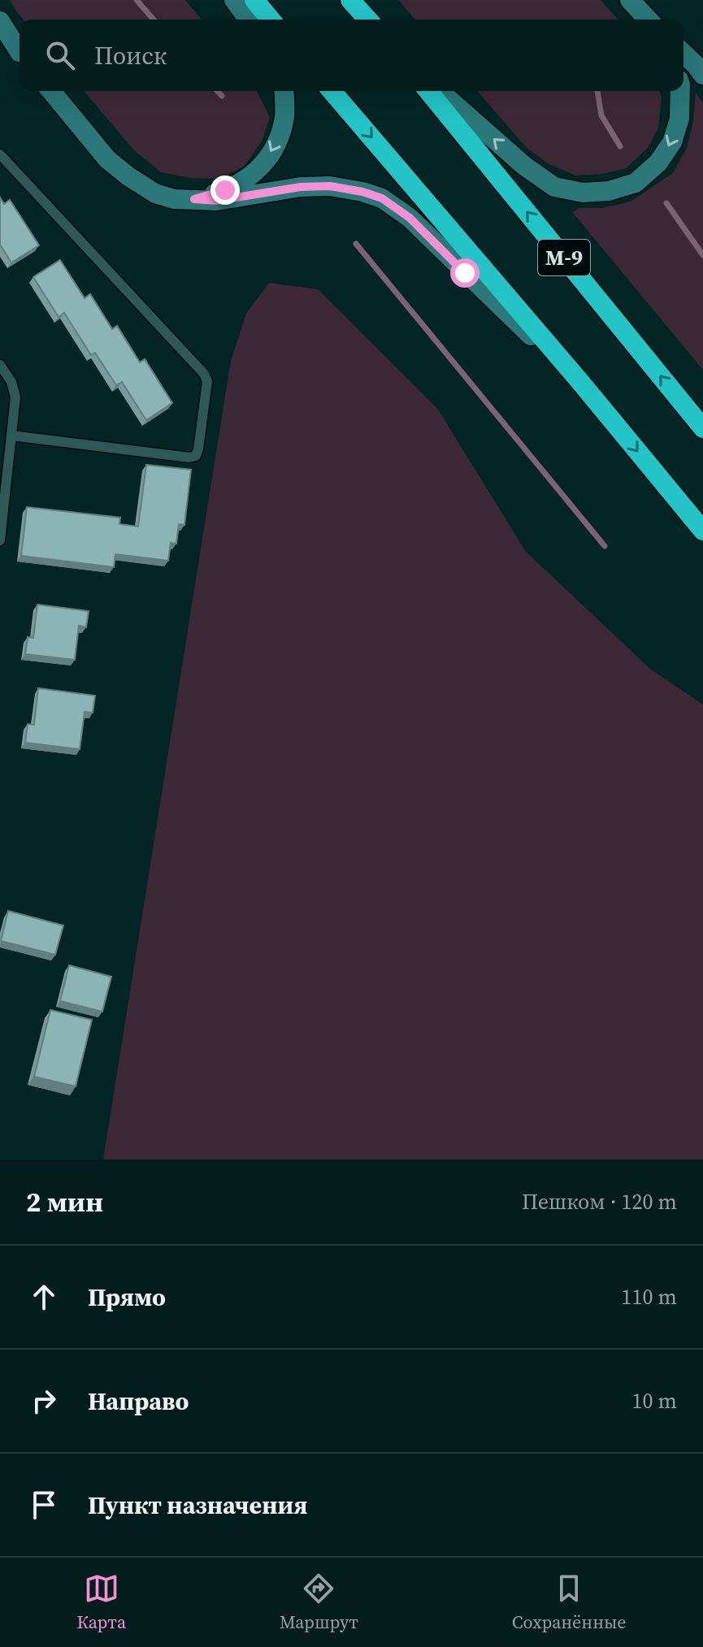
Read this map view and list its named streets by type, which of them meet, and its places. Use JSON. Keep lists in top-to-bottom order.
{
  "streets": {
    "highway": ["М-9"]
  },
  "page": {
    "search": "Поиск",
    "heading": ["2 мин", "Пешком · 120 m"],
    "list": [
      ["Прямо", "110 m"],
      ["Направо", "10 m"],
      "Пункт назначения"
    ],
    "nav": ["Карта", "Маршрут", "Сохранённые"]
  }
}
